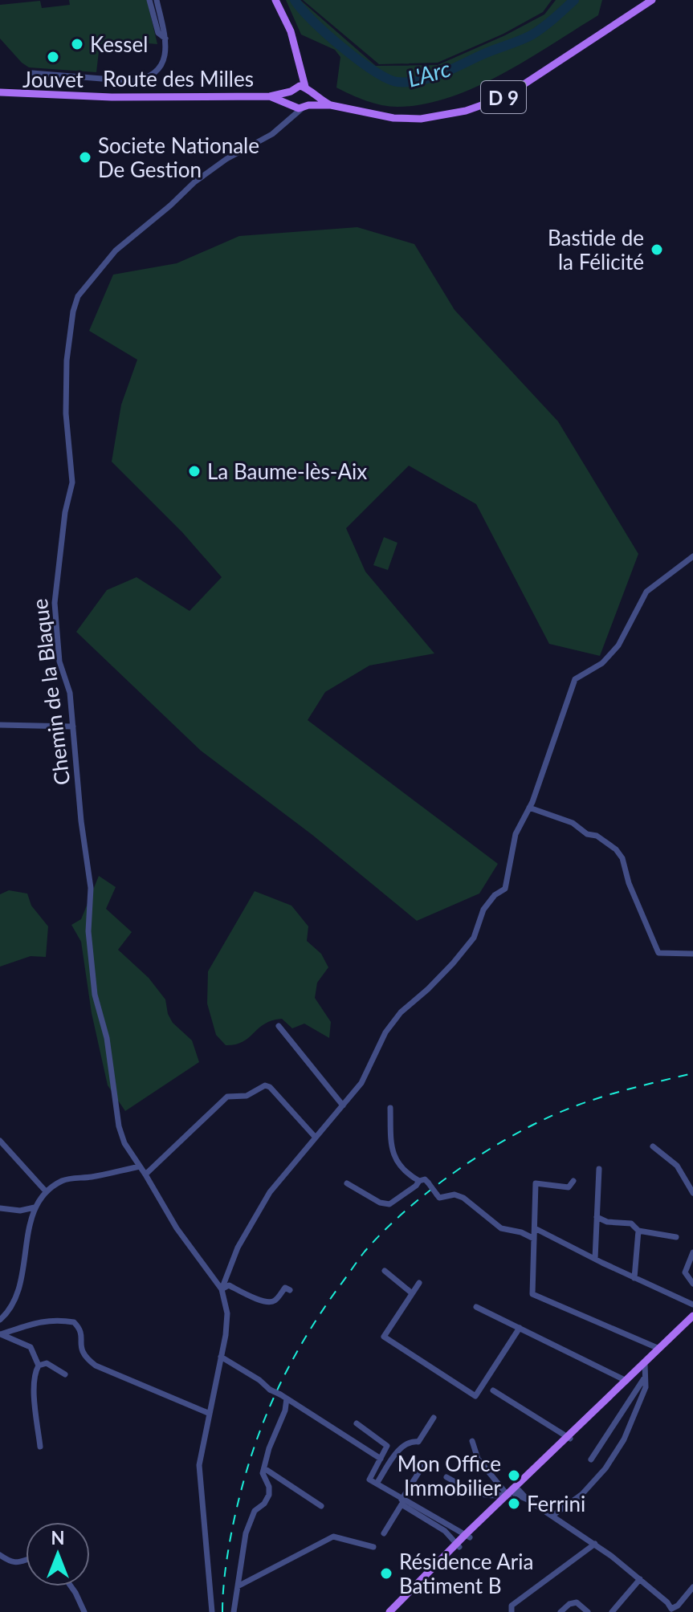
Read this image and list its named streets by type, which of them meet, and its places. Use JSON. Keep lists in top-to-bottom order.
{
  "streets": {
    "main road": ["Route des Milles", "D 9"],
    "street": ["Chemin de la Blaque"]
  },
  "crossings": [
    ["D 9", "Chemin de la Blaque"]
  ],
  "water": ["L'Arc"],
  "places": [
    "Kessel",
    "Jouvet",
    "Societe Nationale De Gestion",
    "Bastide de la Félicité",
    "La Baume-lès-Aix",
    "Mon Office Immobilier",
    "Ferrini",
    "Résidence Aria Batiment B"
  ],
  "north": "top"
}
